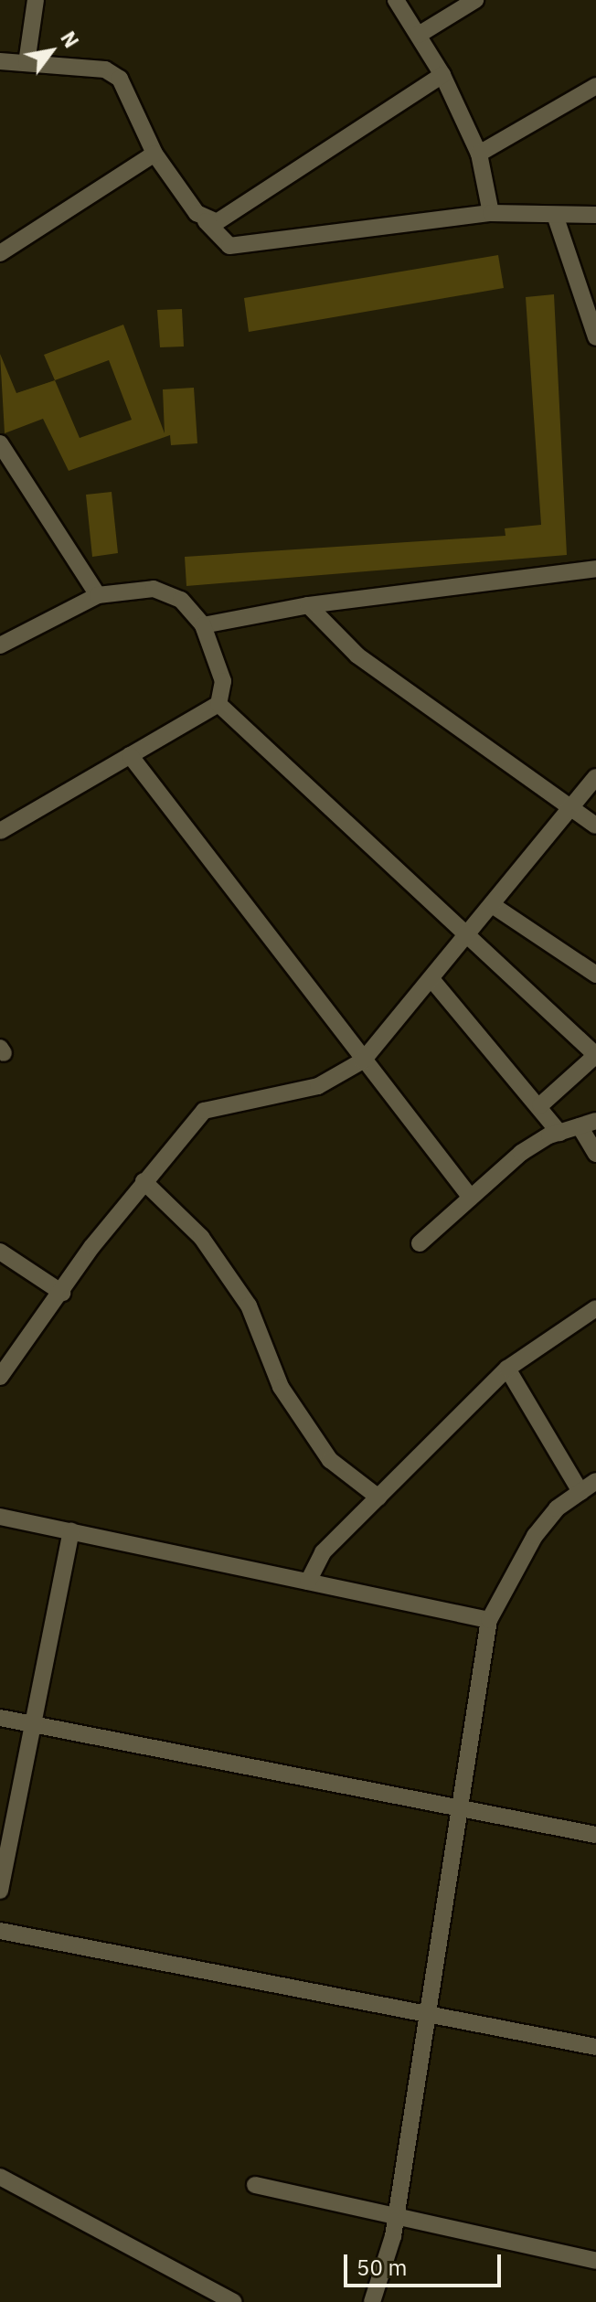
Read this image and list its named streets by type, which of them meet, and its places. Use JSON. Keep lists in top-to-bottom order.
{
  "scale_bar": "50 m",
  "north": "top right"
}
